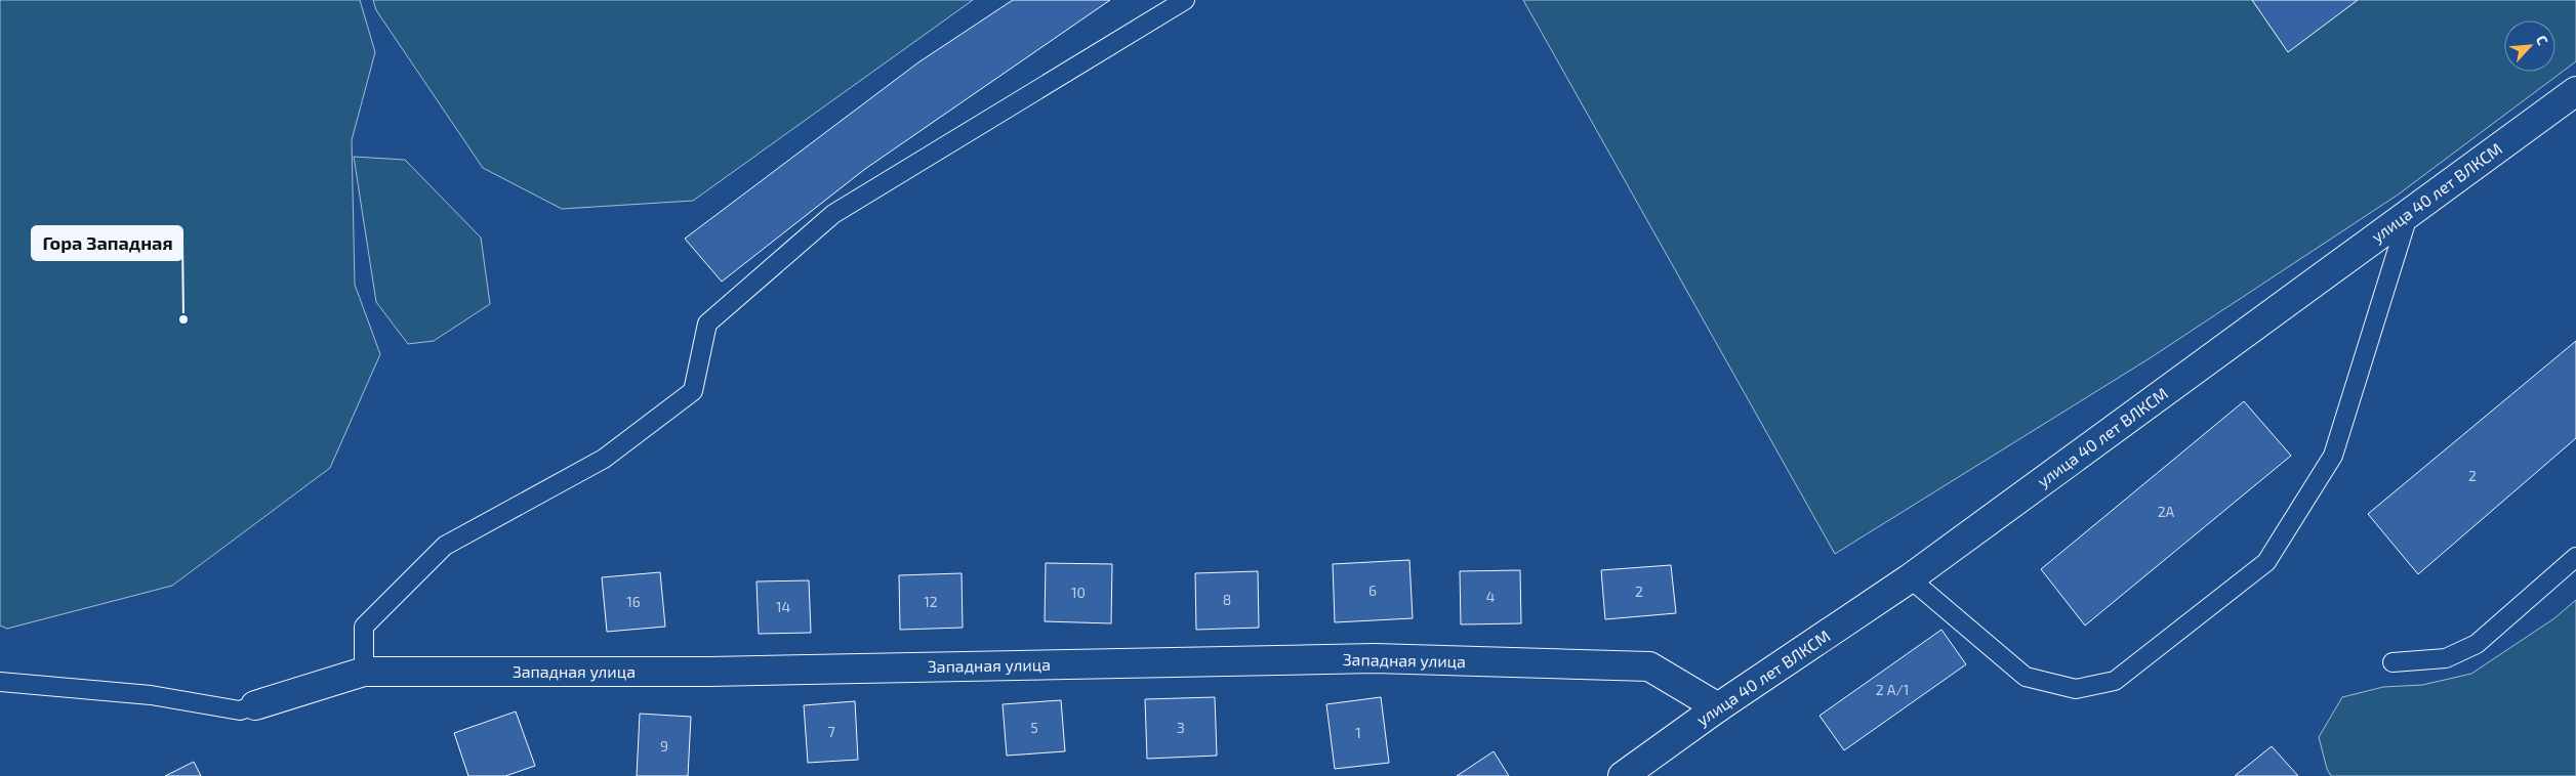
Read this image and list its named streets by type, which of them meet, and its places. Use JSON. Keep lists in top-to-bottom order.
{
  "streets": {
    "street": ["улица 40 лет ВЛКСМ", "Западная улица"]
  },
  "crossings": [
    ["улица 40 лет ВЛКСМ", "Западная улица"]
  ],
  "places": ["Гора Западная"],
  "house_numbers": [
    "2",
    "2А",
    "6",
    "2",
    "10",
    "4",
    "8",
    "16",
    "12",
    "14",
    "2 А/1",
    "5",
    "3",
    "7",
    "1",
    "9"
  ],
  "north": "top right"
}
